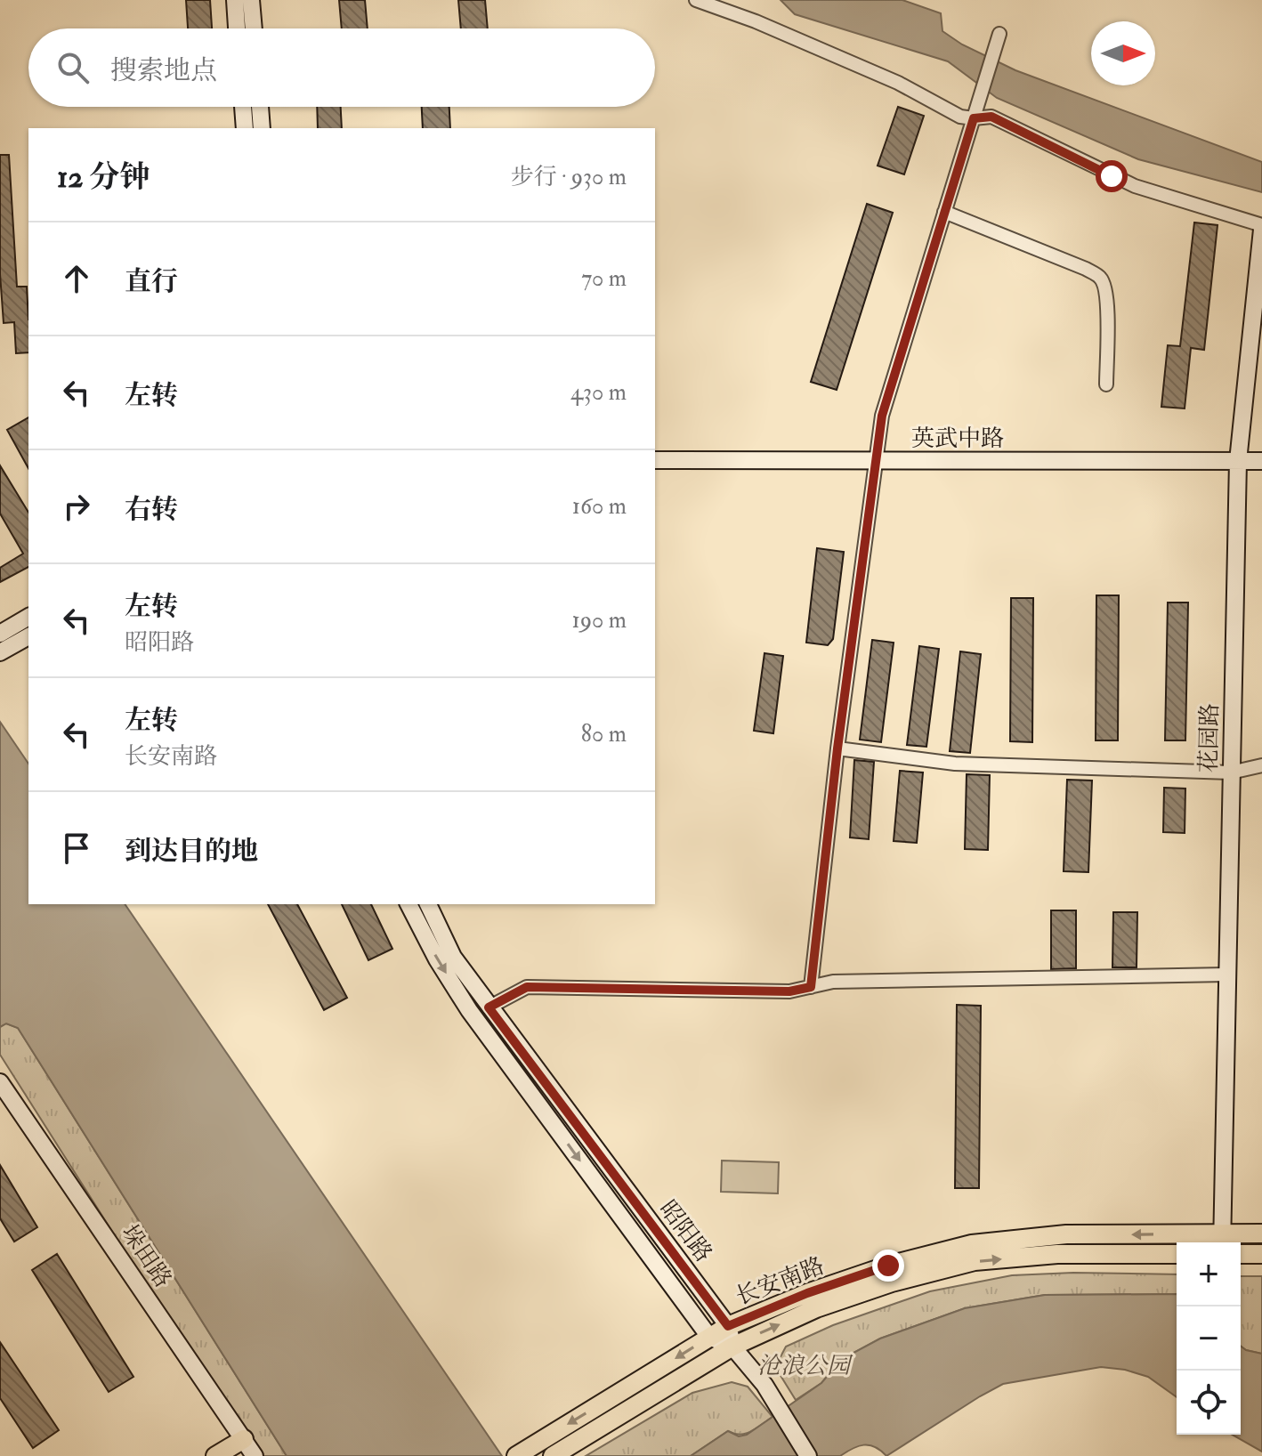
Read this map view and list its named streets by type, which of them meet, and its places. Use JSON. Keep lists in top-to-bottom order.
{
  "streets": {
    "main road": ["长安南路"],
    "street": [
      "英武中路",
      "花园路",
      "昭阳路",
      "垛田路"
    ]
  },
  "crossings": [
    ["英武中路", "花园路"],
    ["花园路", "长安南路"],
    ["昭阳路", "长安南路"]
  ],
  "parks": ["沧浪公园"],
  "north": "right",
  "page": {
    "search": "搜索地点",
    "heading": ["12 分钟", "步行 · 930 m"],
    "list": [
      ["直行", "70 m"],
      ["左转", "430 m"],
      ["右转", "160 m"],
      ["左转", "昭阳路", "190 m"],
      ["左转", "长安南路", "80 m"],
      "到达目的地"
    ],
    "map_buttons": ["+", "−"]
  }
}
